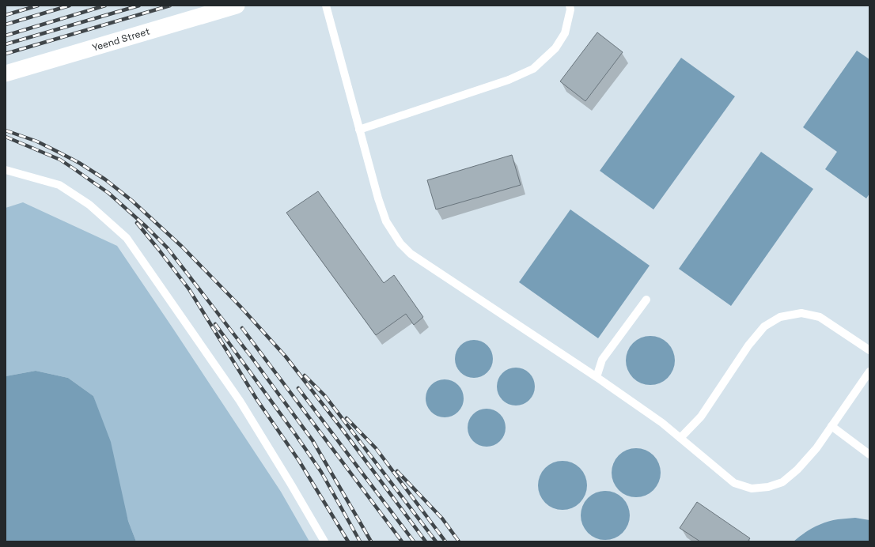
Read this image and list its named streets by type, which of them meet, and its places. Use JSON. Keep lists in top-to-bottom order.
{
  "streets": {
    "street": ["Yeend Street"]
  }
}
